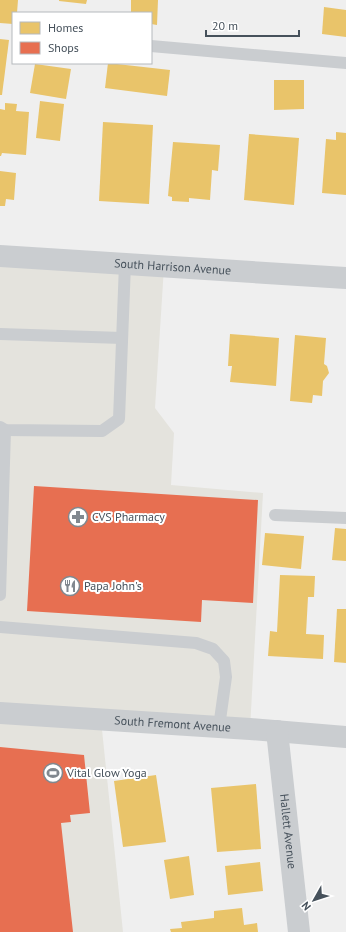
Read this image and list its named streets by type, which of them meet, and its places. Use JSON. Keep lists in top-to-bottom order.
{
  "streets": {
    "street": ["South Harrison Avenue", "South Fremont Avenue", "Hallett Avenue"]
  },
  "crossings": [
    ["South Fremont Avenue", "Hallett Avenue"]
  ],
  "places": {
    "pharmacy": ["CVS Pharmacy"],
    "restaurant": ["Papa John's"],
    "sports": ["Vital Glow Yoga"]
  },
  "legend": ["Homes", "Shops"],
  "scale_bar": "20 m",
  "north": "bottom left"
}
